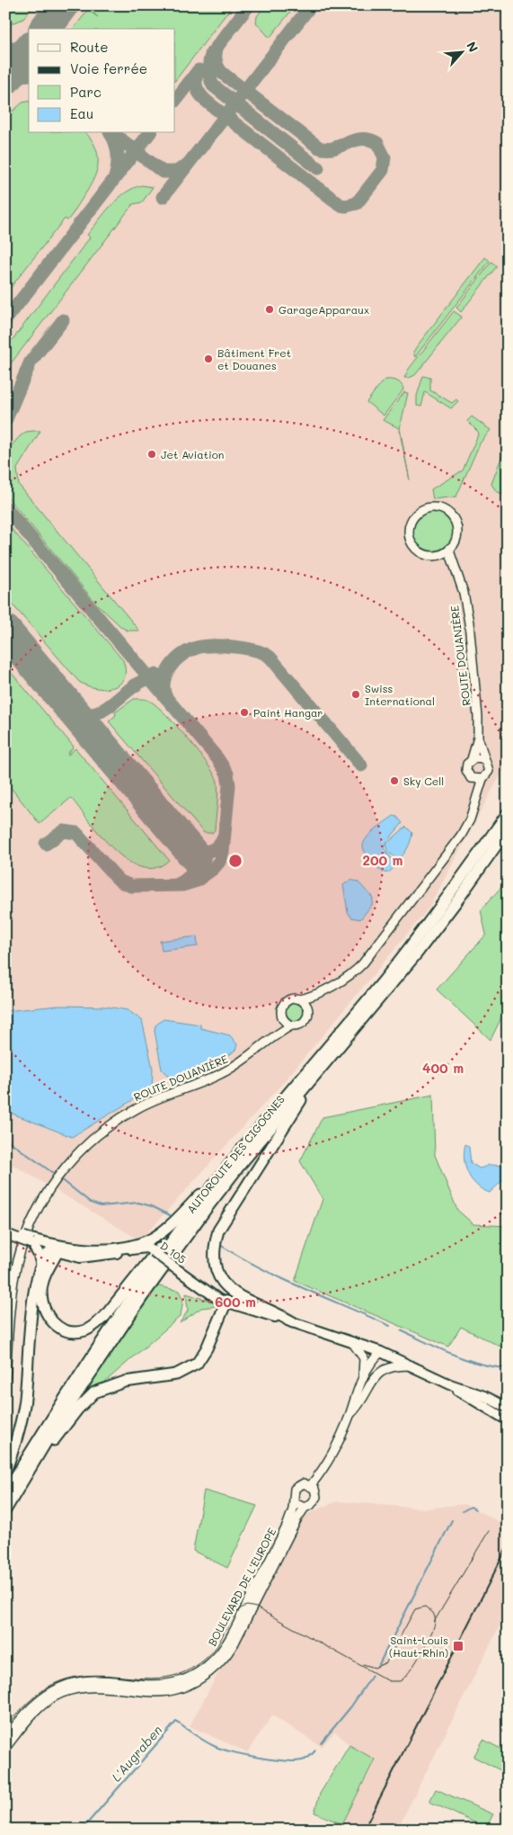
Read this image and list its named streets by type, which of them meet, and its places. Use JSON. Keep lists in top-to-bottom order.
{
  "streets": {
    "highway": ["AUTOROUTE DES CIGOGNES"],
    "main road": ["ROUTE DOUANIÈRE", "D 105", "BOULEVARD DE L'EUROPE"]
  },
  "water": ["L'Augraben"],
  "places": {
    "other": [
      "GarageApparaux",
      "Bâtiment Fret et Douanes",
      "Jet Aviation",
      "Swiss International",
      "Paint Hangar",
      "Sky Cell"
    ],
    "transit": ["Saint-Louis (Haut-Rhin)"]
  },
  "legend": [
    "Route",
    "Voie ferrée",
    "Parc",
    "Eau"
  ],
  "north": "top right",
  "rings": ["200 m", "400 m", "600 m"]
}
